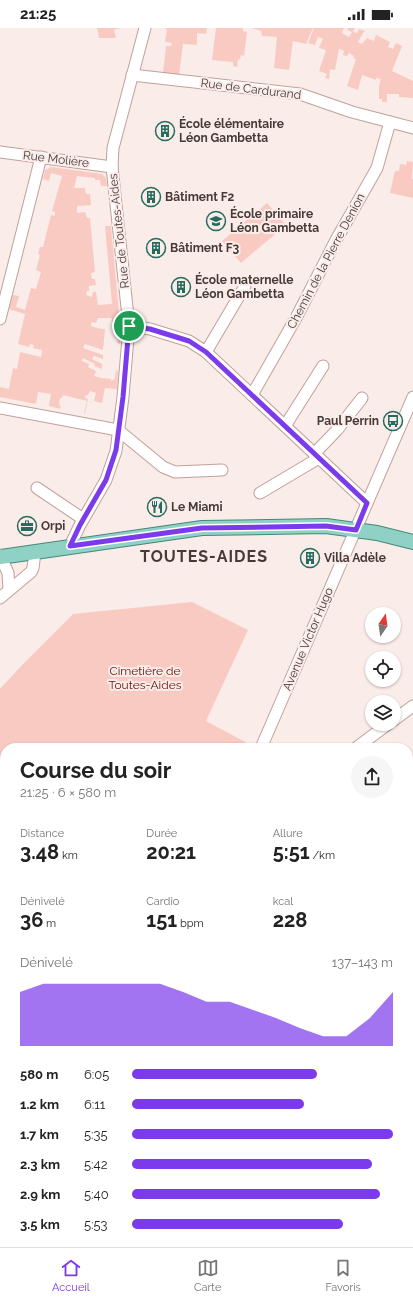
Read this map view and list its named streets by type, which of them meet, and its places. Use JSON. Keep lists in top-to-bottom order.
{
  "streets": {
    "street": [
      "Rue de Cardurand",
      "Rue Molière",
      "Rue de Toutes-Aides",
      "Chemin de la Pierre Denion",
      "Avenue Victor Hugo"
    ]
  },
  "crossings": [
    ["Rue de Cardurand", "Rue de Toutes-Aides"],
    ["Rue de Cardurand", "Chemin de la Pierre Denion"],
    ["Rue Molière", "Rue de Toutes-Aides"]
  ],
  "districts": ["TOUTES-AIDES"],
  "parks": ["Cimetière de Toutes-Aides"],
  "places": {
    "building": [
      "École élémentaire Léon Gambetta",
      "Bâtiment F2",
      "Bâtiment F3",
      "École maternelle Léon Gambetta",
      "Villa Adèle"
    ],
    "school or university": ["École primaire Léon Gambetta"],
    "bus stop": ["Paul Perrin"],
    "restaurant": ["Le Miami"],
    "office": ["Orpi"]
  },
  "north": "top",
  "page": {
    "status": "21:25",
    "heading": ["Course du soir", "21:25 · 6 × 580 m"],
    "stats": [
      ["Distance", "3.48 km"],
      ["Durée", "20:21"],
      ["Allure", "5:51 /km"],
      ["Dénivelé", "36 m"],
      ["Cardio", "151 bpm"],
      ["kcal", "228"]
    ],
    "chart": ["Dénivelé", "137–143 m"],
    "list": [
      {
        "name": "580 m",
        "note": "6:05"
      },
      {
        "name": "1.2 km",
        "note": "6:11"
      },
      {
        "name": "1.7 km",
        "note": "5:35"
      },
      {
        "name": "2.3 km",
        "note": "5:42"
      },
      {
        "name": "2.9 km",
        "note": "5:40"
      },
      {
        "name": "3.5 km",
        "note": "5:53"
      }
    ],
    "tabs": ["Accueil", "Carte", "Favoris"]
  }
}
